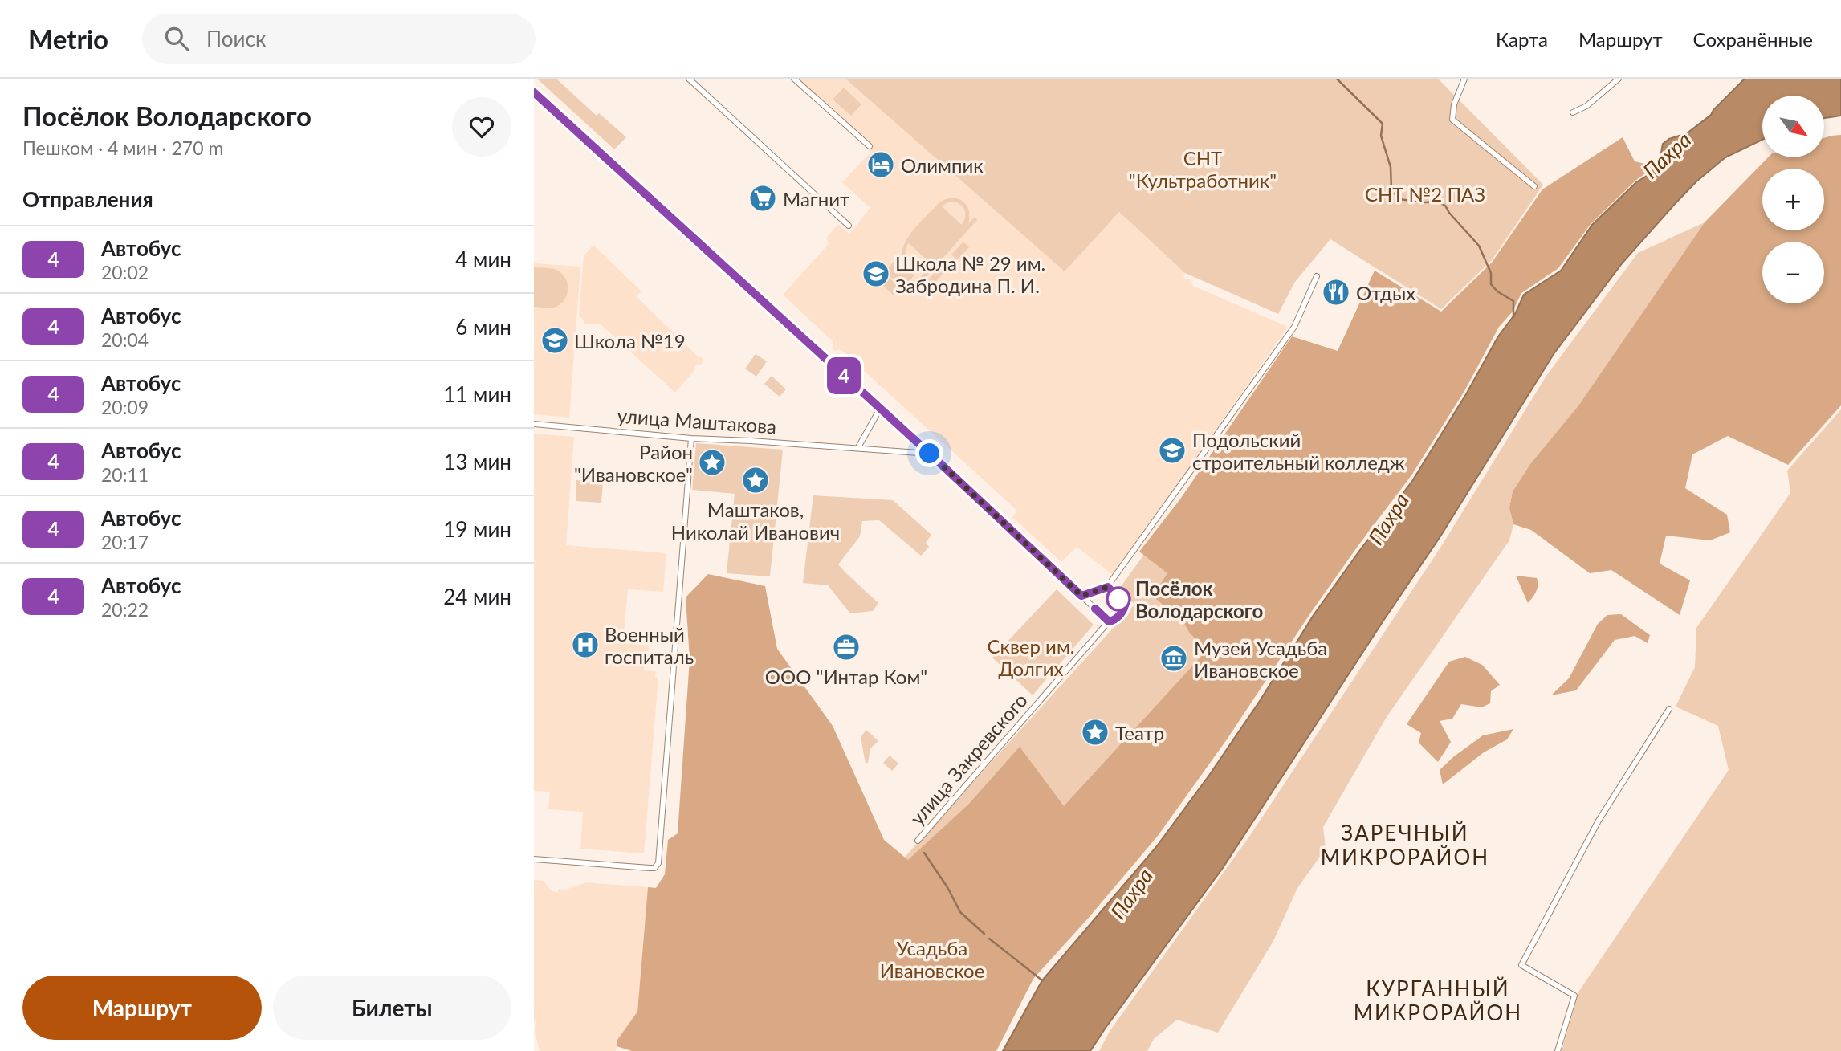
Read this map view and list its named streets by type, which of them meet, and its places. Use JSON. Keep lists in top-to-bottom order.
{
  "streets": {
    "street": ["улица Маштакова", "улица Закревского"]
  },
  "districts": ["ЗАРЕЧНЫЙ МИКРОРАЙОН", "КУРГАННЫЙ МИКРОРАЙОН"],
  "water": ["Пахра"],
  "parks": [
    "СНТ \"Культработник\"",
    "СНТ №2 ПАЗ",
    "Сквер им. Долгих",
    "Усадьба Ивановское"
  ],
  "places": {
    "hotel": ["Олимпик"],
    "supermarket": ["Магнит"],
    "school or university": ["Школа № 29 им. Забродина П. И.", "Школа №19", "Подольский строительный колледж"],
    "restaurant": ["Отдых"],
    "place": ["Район \"Ивановское\"", "Маштаков, Николай Иванович", "Театр"],
    "other": ["Посёлок Володарского"],
    "hospital": ["Военный госпиталь"],
    "office": ["ООО \"Интар Ком\""],
    "museum": ["Музей Усадьба Ивановское"]
  },
  "lines": ["bus line 4"],
  "north": "bottom right",
  "page": {
    "header": "Metrio",
    "search": "Поиск",
    "nav": ["Карта", "Маршрут", "Сохранённые"],
    "heading": [
      ["Посёлок Володарского", "Пешком · 4 мин · 270 m"],
      "Отправления"
    ],
    "on_map": "4",
    "map_buttons": ["+", "−"],
    "list": [
      {
        "mark": "4",
        "name": "Автобус",
        "note": "20:02",
        "value": "4 мин"
      },
      {
        "mark": "4",
        "name": "Автобус",
        "note": "20:04",
        "value": "6 мин"
      },
      {
        "mark": "4",
        "name": "Автобус",
        "note": "20:09",
        "value": "11 мин"
      },
      {
        "mark": "4",
        "name": "Автобус",
        "note": "20:11",
        "value": "13 мин"
      },
      {
        "mark": "4",
        "name": "Автобус",
        "note": "20:17",
        "value": "19 мин"
      },
      {
        "mark": "4",
        "name": "Автобус",
        "note": "20:22",
        "value": "24 мин"
      }
    ],
    "buttons": ["Маршрут", "Билеты"]
  }
}
